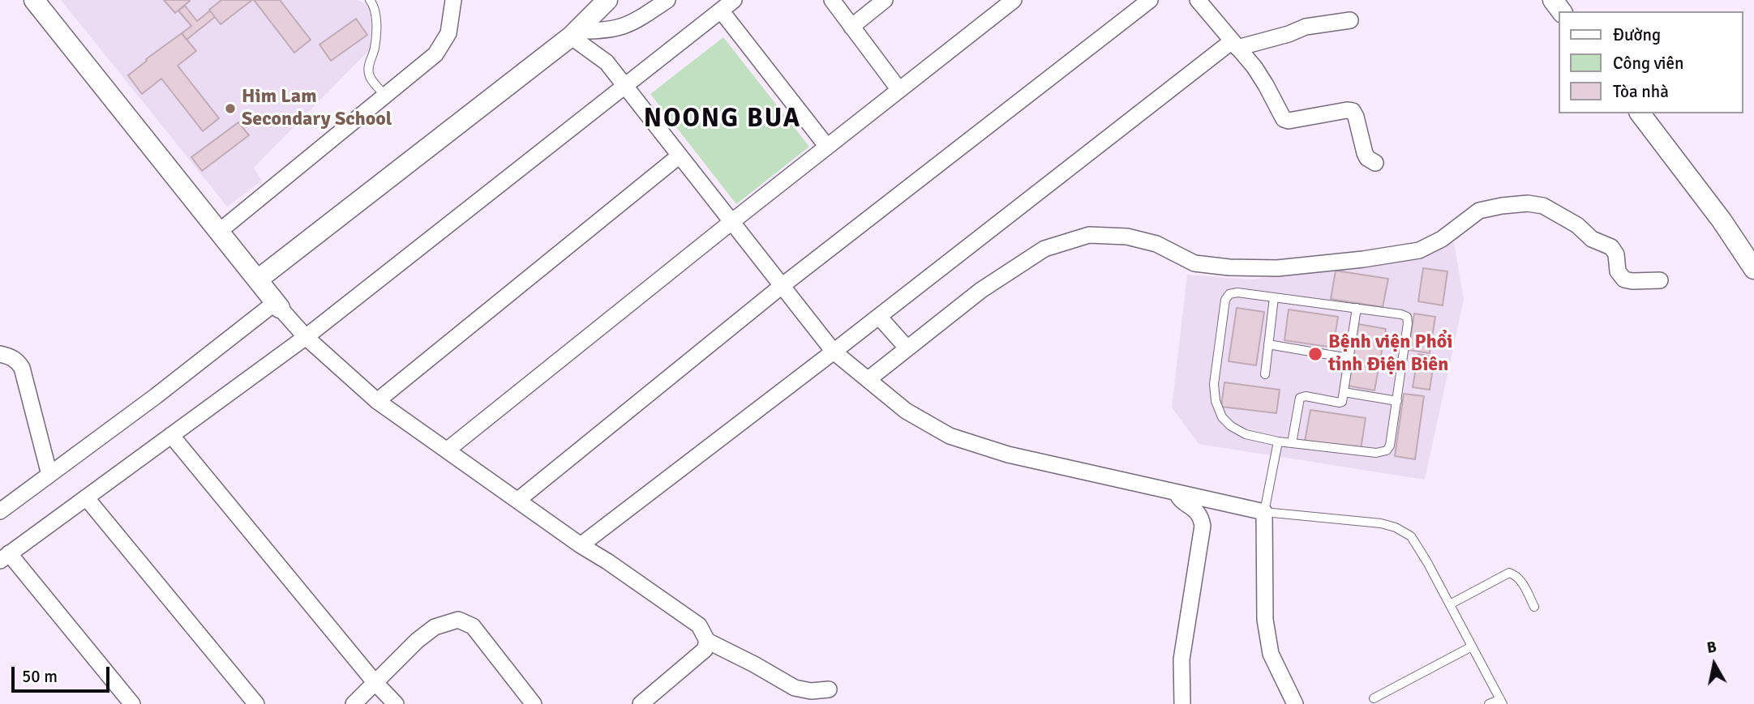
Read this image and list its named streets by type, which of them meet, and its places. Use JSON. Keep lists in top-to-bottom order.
{
  "districts": ["NOONG BUA"],
  "places": ["Him Lam Secondary School", "Bệnh viện Phổi tỉnh Điện Biên"],
  "legend": ["Đường", "Công viên", "Tòa nhà"],
  "scale_bar": "50 m",
  "north": "top"
}
